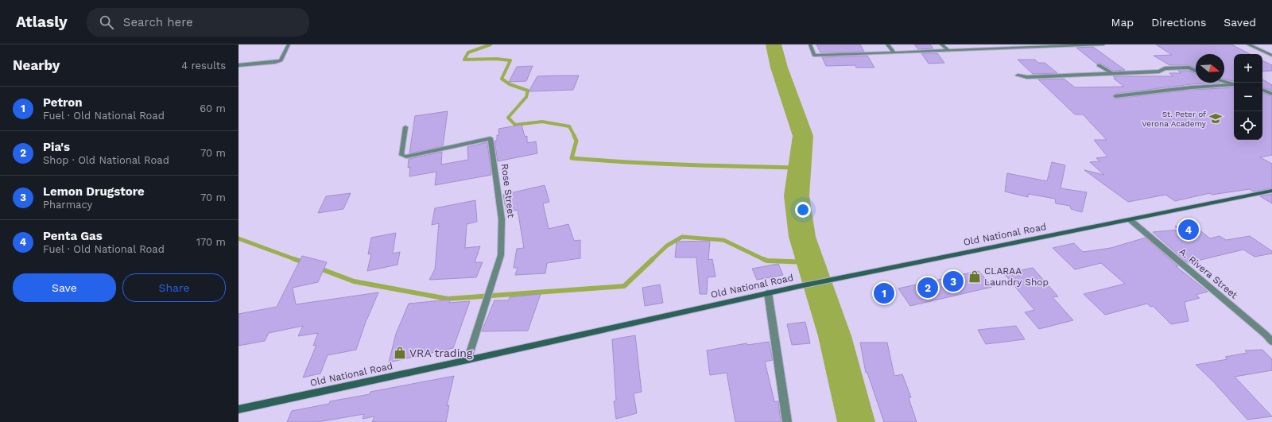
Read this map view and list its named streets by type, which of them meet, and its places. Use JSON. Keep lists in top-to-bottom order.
{
  "streets": {
    "main road": ["Old National Road"],
    "street": ["Rose Street", "A. Rivera Street"]
  },
  "crossings": [
    ["Rose Street", "Old National Road"],
    ["Old National Road", "A. Rivera Street"]
  ],
  "places": {
    "school or university": ["St. Peter of Verona Academy"],
    "shop": ["CLARAA Laundry Shop", "VRA trading"]
  },
  "north": "right",
  "page": {
    "header": "Atlasly",
    "search": "Search here",
    "nav": ["Map", "Directions", "Saved"],
    "heading": ["Nearby", "4 results"],
    "map_buttons": ["+", "−"],
    "list": [
      {
        "mark": "1",
        "name": "Petron",
        "note": "Fuel · Old National Road",
        "value": "60 m"
      },
      {
        "mark": "2",
        "name": "Pia's",
        "note": "Shop · Old National Road",
        "value": "70 m"
      },
      {
        "mark": "3",
        "name": "Lemon Drugstore",
        "note": "Pharmacy",
        "value": "70 m"
      },
      {
        "mark": "4",
        "name": "Penta Gas",
        "note": "Fuel · Old National Road",
        "value": "170 m"
      }
    ],
    "pins": [
      "4",
      "3",
      "2",
      "1"
    ],
    "buttons": ["Save", "Share"]
  }
}
